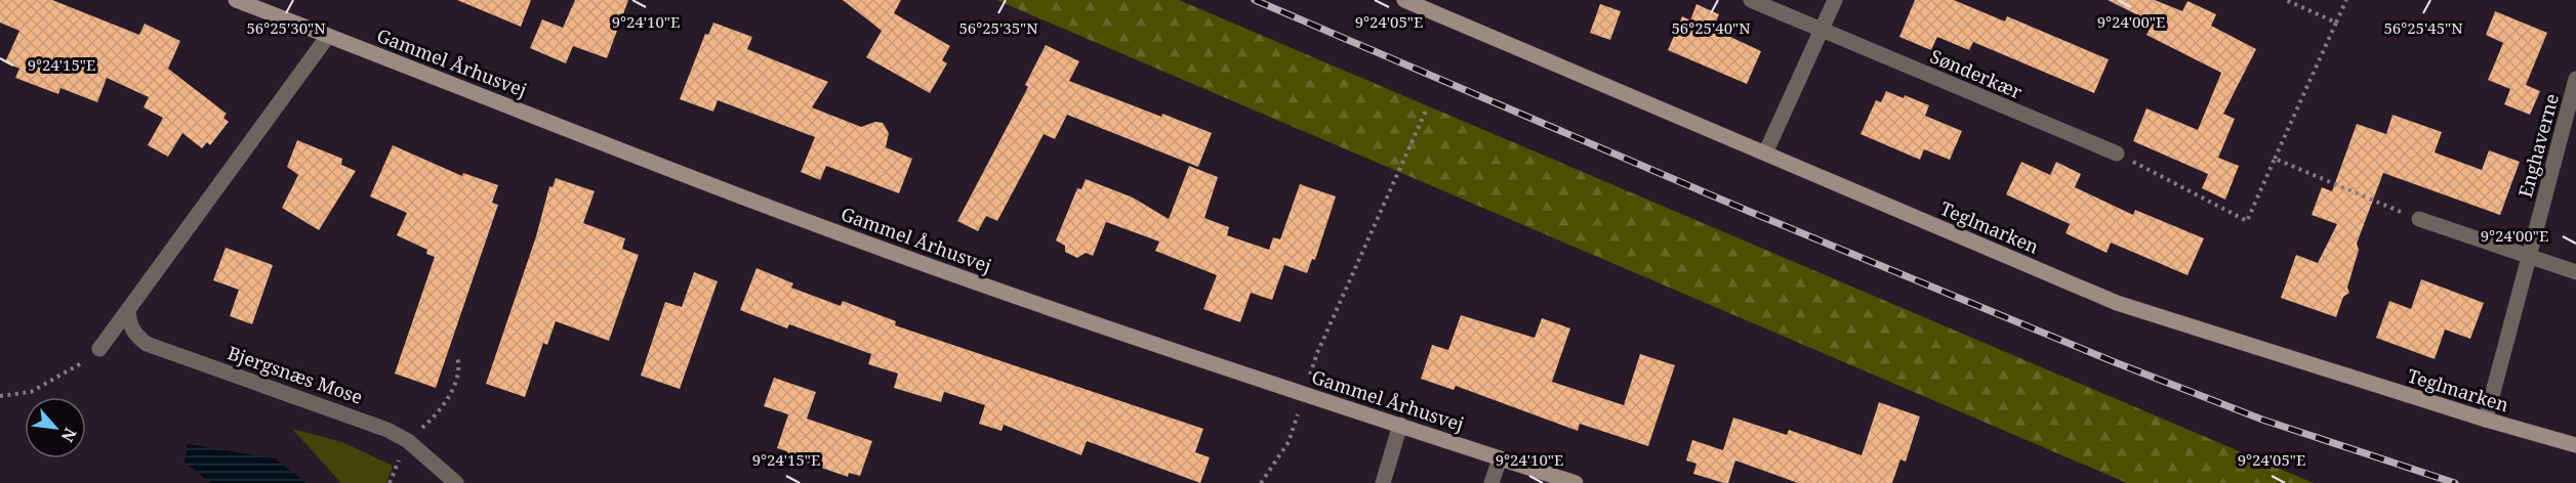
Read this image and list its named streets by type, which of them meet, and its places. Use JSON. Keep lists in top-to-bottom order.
{
  "streets": {
    "street": [
      "Gammel Århusvej",
      "Sønderkær",
      "Enghaverne",
      "Teglmarken",
      "Bjergsnæs Mose"
    ]
  },
  "crossings": [
    ["Enghaverne", "Teglmarken"]
  ],
  "north": "bottom right",
  "coordinates": [
    "9°24'10\"E",
    "9°24'05\"E",
    "9°24'00\"E",
    "56°25'30\"N",
    "56°25'35\"N",
    "56°25'40\"N",
    "56°25'45\"N",
    "9°24'15\"E"
  ]
}
